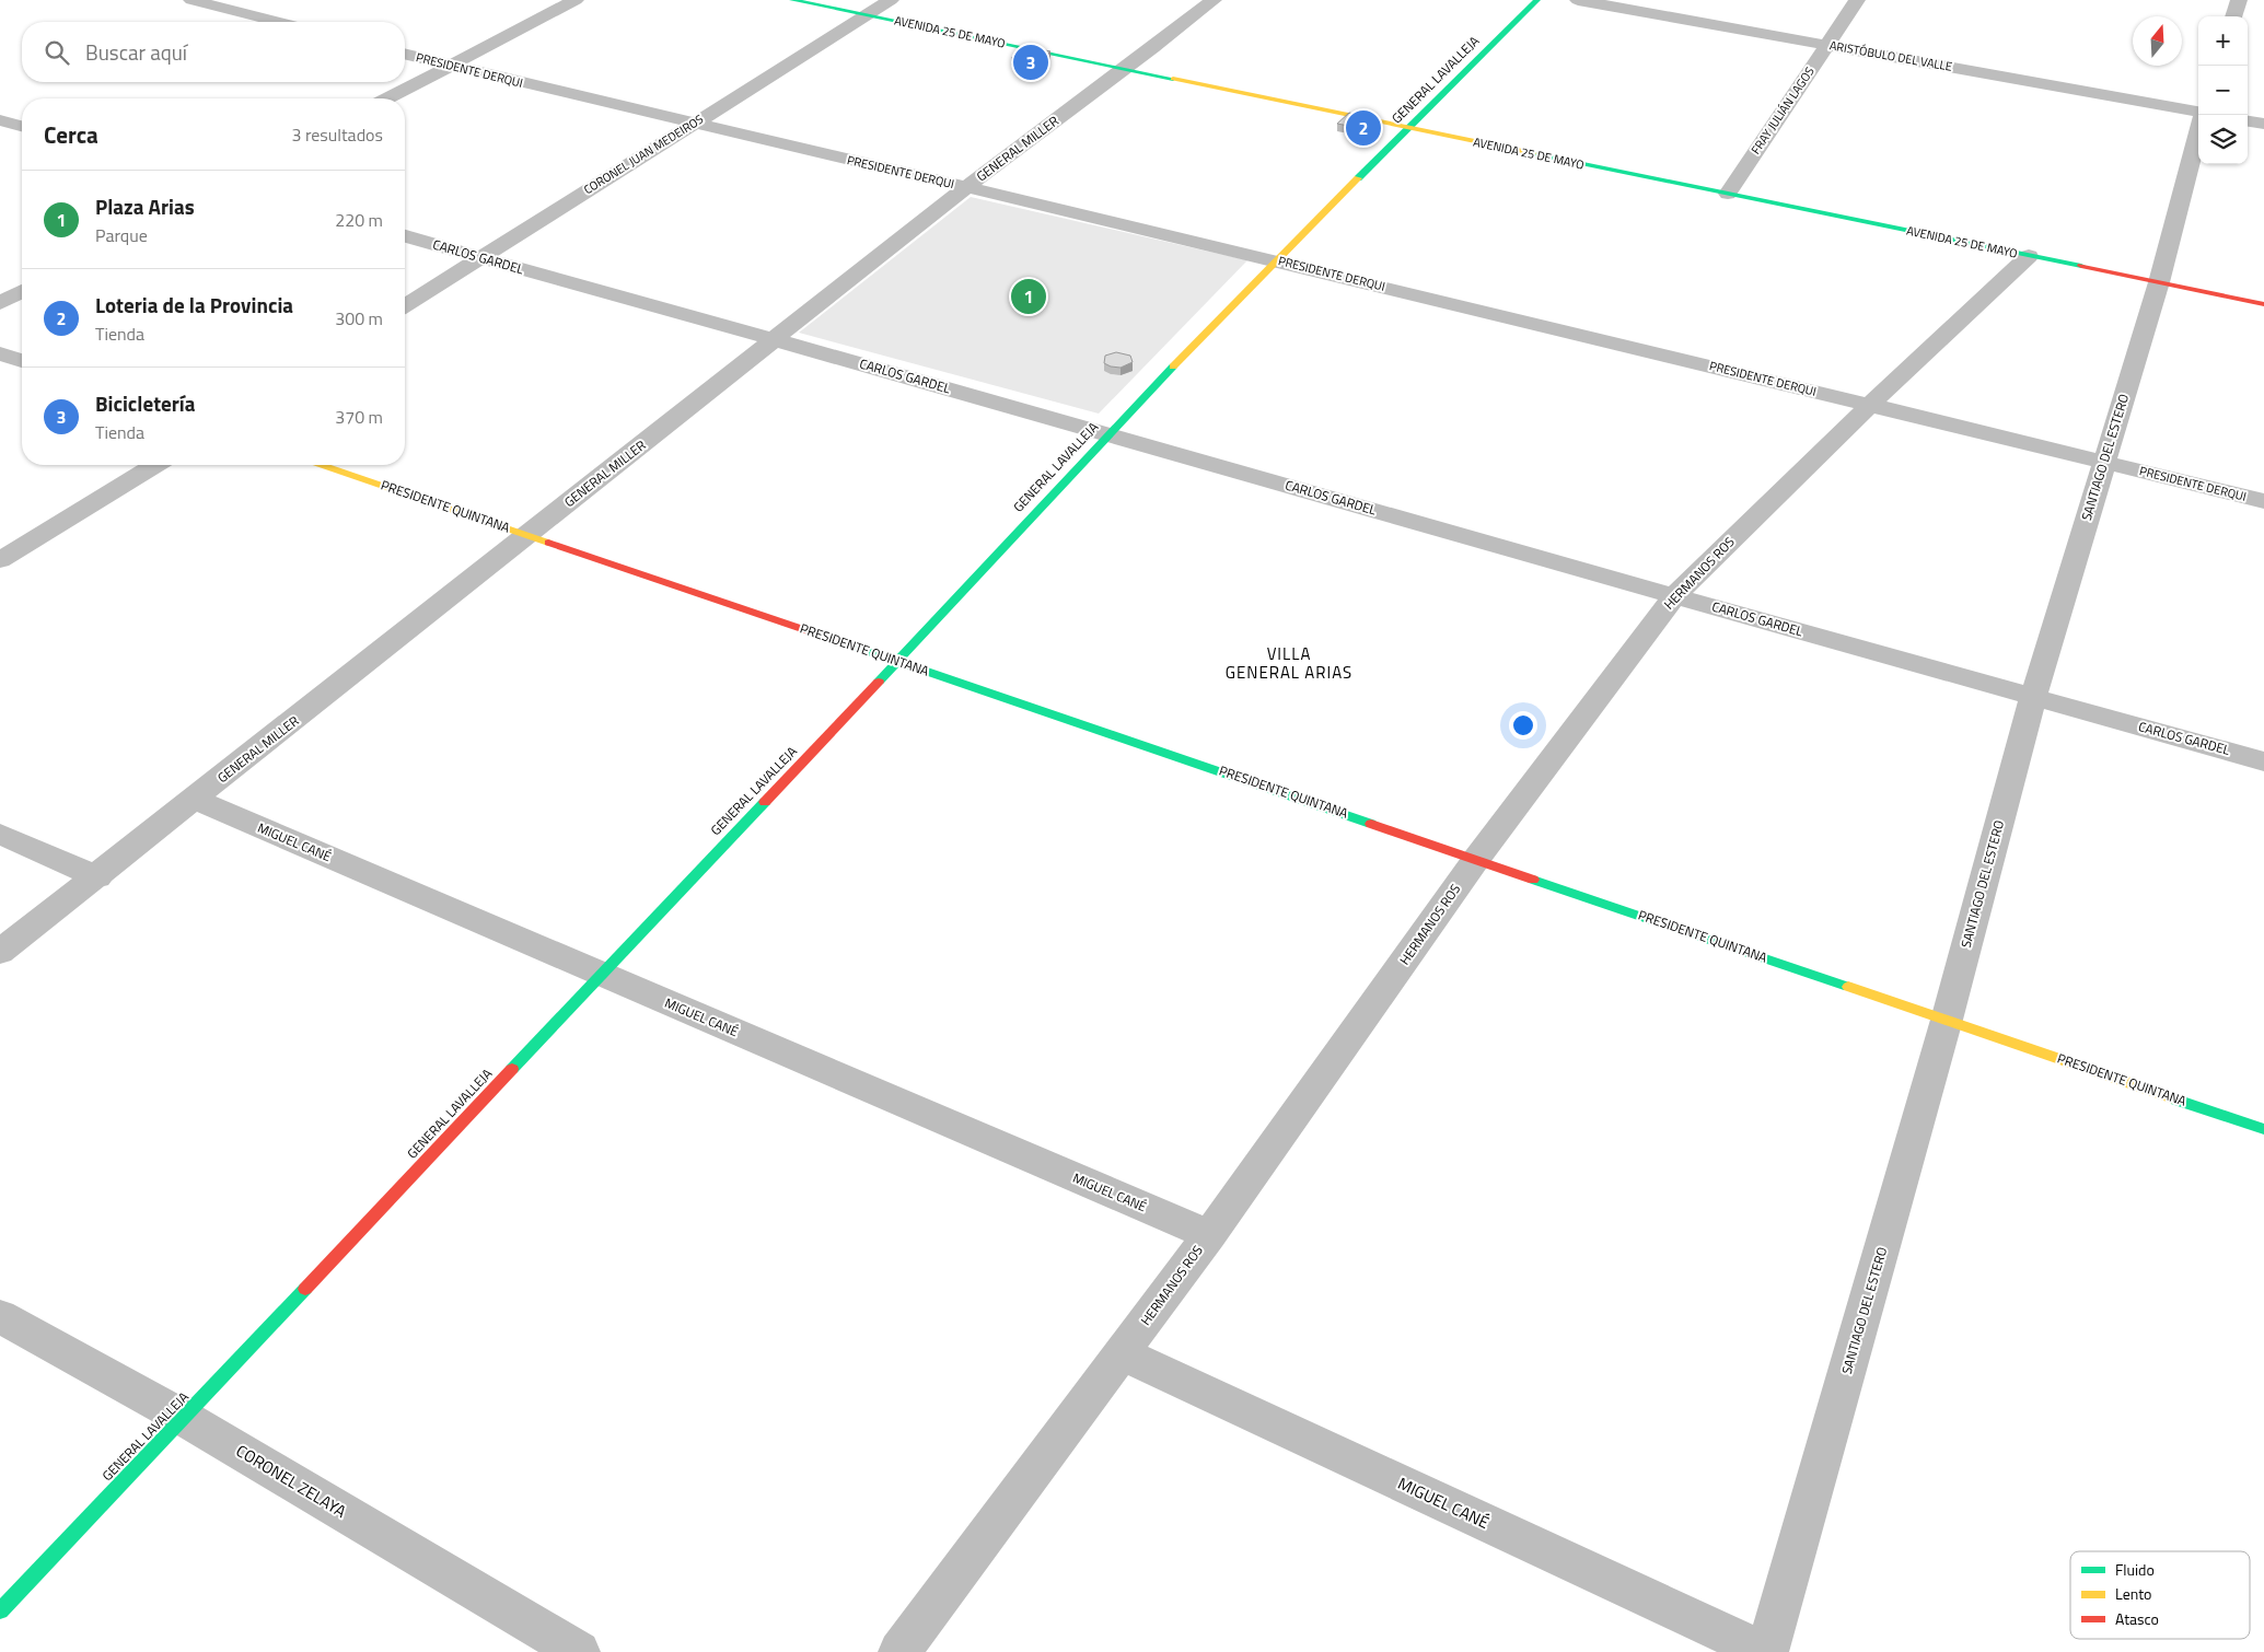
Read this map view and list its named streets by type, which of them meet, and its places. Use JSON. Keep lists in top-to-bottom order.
{
  "streets": {
    "street": [
      "AVENIDA 25 DE MAYO",
      "ARISTÓBULO DEL VALLE",
      "PRESIDENTE DERQUI",
      "GENERAL LAVALLEJA",
      "FRAY JULIÁN LAGOS",
      "GENERAL MILLER",
      "CORONEL JUAN MEDEIROS",
      "CARLOS GARDEL",
      "SANTIAGO DEL ESTERO",
      "PRESIDENTE QUINTANA",
      "HERMANOS ROS",
      "MIGUEL CANÉ",
      "CORONEL ZELAYA"
    ]
  },
  "crossings": [
    ["AVENIDA 25 DE MAYO", "GENERAL LAVALLEJA"],
    ["AVENIDA 25 DE MAYO", "FRAY JULIÁN LAGOS"],
    ["AVENIDA 25 DE MAYO", "GENERAL MILLER"],
    ["AVENIDA 25 DE MAYO", "CORONEL JUAN MEDEIROS"],
    ["AVENIDA 25 DE MAYO", "SANTIAGO DEL ESTERO"],
    ["AVENIDA 25 DE MAYO", "HERMANOS ROS"],
    ["ARISTÓBULO DEL VALLE", "FRAY JULIÁN LAGOS"],
    ["PRESIDENTE DERQUI", "GENERAL LAVALLEJA"],
    ["PRESIDENTE DERQUI", "GENERAL MILLER"],
    ["PRESIDENTE DERQUI", "CORONEL JUAN MEDEIROS"],
    ["PRESIDENTE DERQUI", "SANTIAGO DEL ESTERO"],
    ["PRESIDENTE DERQUI", "HERMANOS ROS"],
    ["GENERAL LAVALLEJA", "CARLOS GARDEL"],
    ["GENERAL LAVALLEJA", "PRESIDENTE QUINTANA"],
    ["GENERAL LAVALLEJA", "MIGUEL CANÉ"],
    ["GENERAL LAVALLEJA", "CORONEL ZELAYA"],
    ["GENERAL MILLER", "CARLOS GARDEL"],
    ["GENERAL MILLER", "PRESIDENTE QUINTANA"],
    ["GENERAL MILLER", "MIGUEL CANÉ"],
    ["CORONEL JUAN MEDEIROS", "CARLOS GARDEL"],
    ["CARLOS GARDEL", "SANTIAGO DEL ESTERO"],
    ["CARLOS GARDEL", "HERMANOS ROS"],
    ["SANTIAGO DEL ESTERO", "PRESIDENTE QUINTANA"],
    ["SANTIAGO DEL ESTERO", "MIGUEL CANÉ"],
    ["PRESIDENTE QUINTANA", "HERMANOS ROS"],
    ["HERMANOS ROS", "MIGUEL CANÉ"]
  ],
  "districts": ["VILLA GENERAL ARIAS"],
  "legend": ["Fluido", "Lento", "Atasco"],
  "north": "top",
  "page": {
    "map_buttons": ["+", "−"],
    "search": "Buscar aquí",
    "pins": ["3", "2", "1"],
    "heading": ["Cerca", "3 resultados"],
    "list": [
      {
        "mark": "1",
        "name": "Plaza Arias",
        "note": "Parque",
        "value": "220 m"
      },
      {
        "mark": "2",
        "name": "Loteria de la Provincia",
        "note": "Tienda",
        "value": "300 m"
      },
      {
        "mark": "3",
        "name": "Bicicletería",
        "note": "Tienda",
        "value": "370 m"
      }
    ]
  }
}
